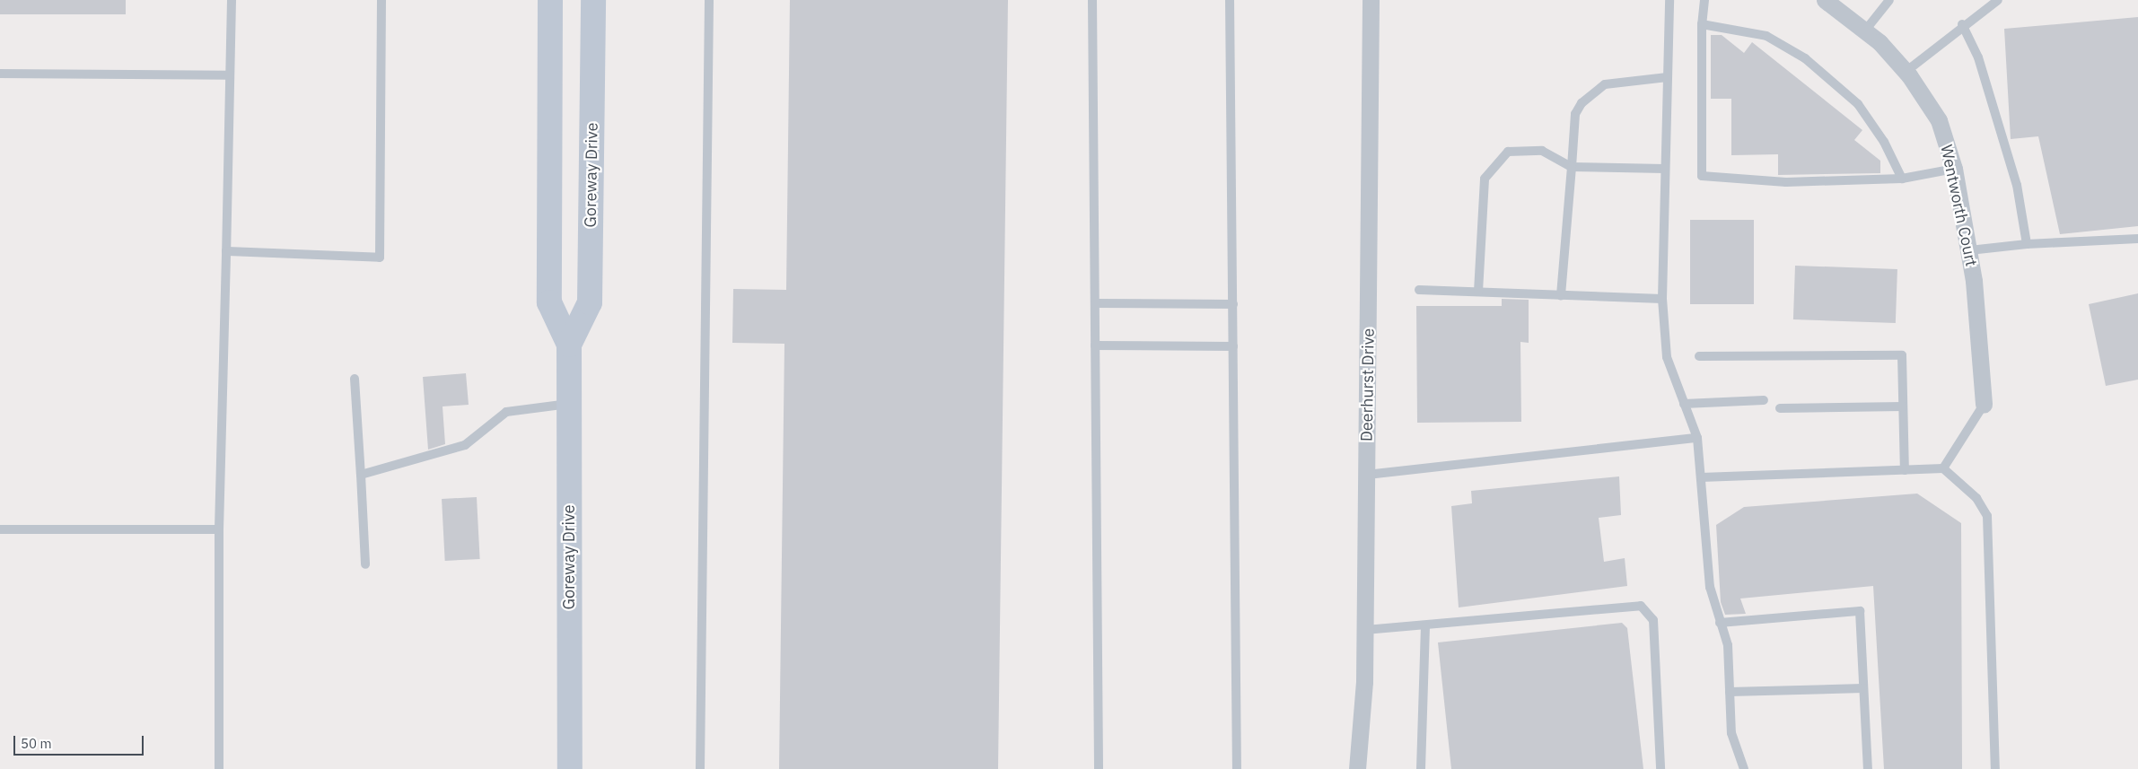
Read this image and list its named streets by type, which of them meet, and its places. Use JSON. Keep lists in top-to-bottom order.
{
  "streets": {
    "main road": ["Goreway Drive"],
    "street": ["Wentworth Court", "Deerhurst Drive"]
  },
  "scale_bar": "50 m"
}
